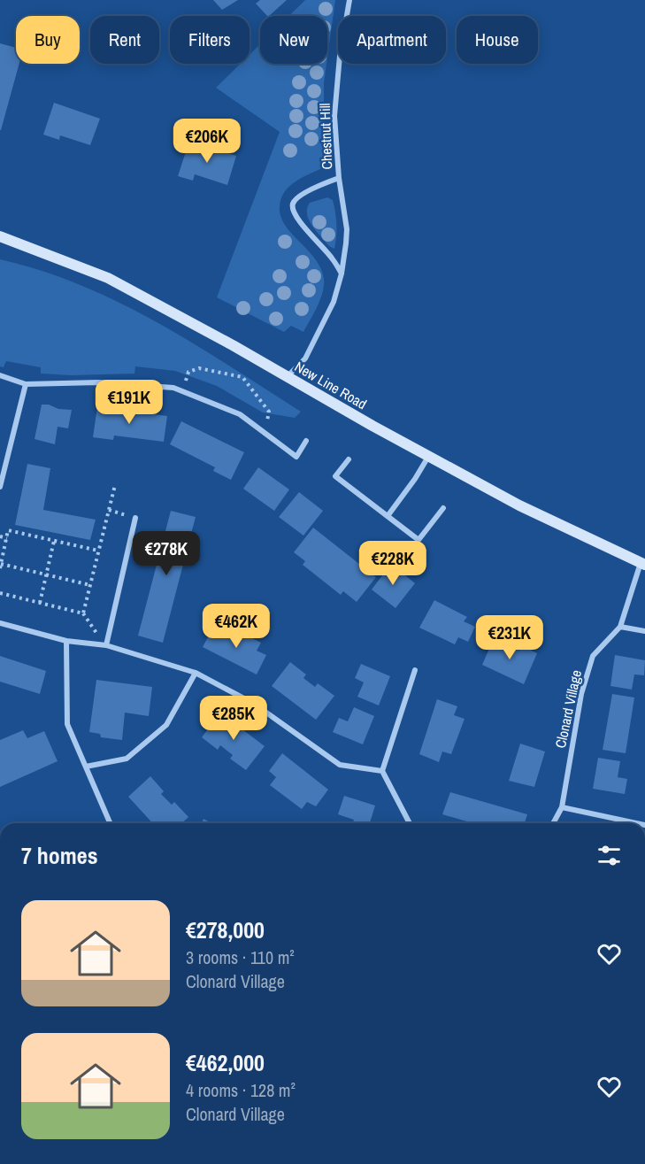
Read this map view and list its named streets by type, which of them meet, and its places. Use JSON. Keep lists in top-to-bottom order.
{
  "streets": {
    "main road": ["New Line Road"],
    "street": ["Chestnut Hill", "Clonard Village"]
  },
  "crossings": [
    ["Chestnut Hill", "New Line Road"],
    ["New Line Road", "Clonard Village"]
  ],
  "page": {
    "chip": [
      "Buy",
      "Rent",
      "Filters",
      "New",
      "Apartment",
      "House"
    ],
    "price": [
      "€206K",
      "€191K",
      "€278K",
      "€228K",
      "€462K",
      "€231K",
      "€285K"
    ],
    "heading": "7 homes",
    "list": [
      {
        "name": "€278,000",
        "note": "3 rooms · 110 m² · Clonard Village"
      },
      {
        "name": "€462,000",
        "note": "4 rooms · 128 m² · Clonard Village"
      }
    ]
  }
}
